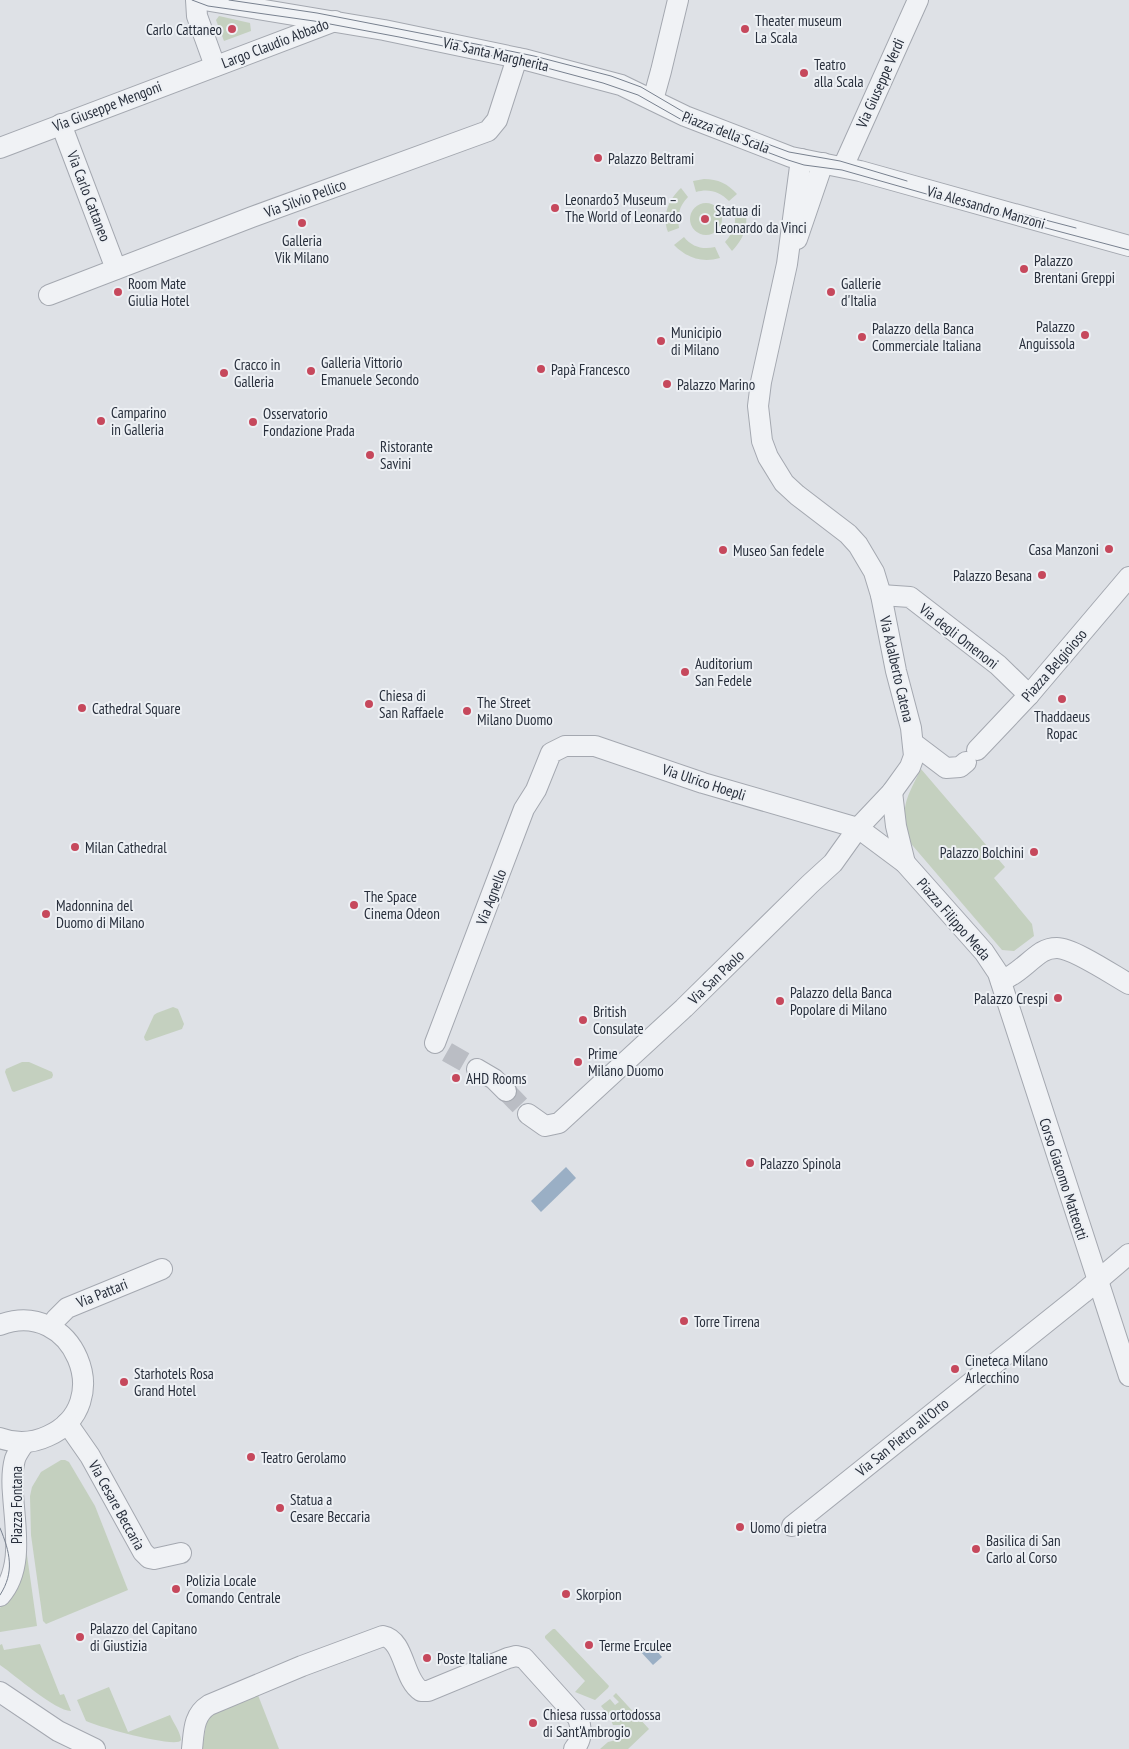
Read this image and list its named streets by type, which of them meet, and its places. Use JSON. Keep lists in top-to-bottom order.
{
  "streets": {
    "street": [
      "Largo Claudio Abbado",
      "Via Santa Margherita",
      "Via Giuseppe Verdi",
      "Via Giuseppe Mengoni",
      "Piazza della Scala",
      "Via Carlo Cattaneo",
      "Via Silvio Pellico",
      "Via Alessandro Manzoni",
      "Via degli Omenoni",
      "Piazza Belgioioso",
      "Via Adalberto Catena",
      "Via Ulrico Hoepli",
      "Via Agnello",
      "Piazza Filippo Meda",
      "Via San Paolo",
      "Corso Giacomo Matteotti",
      "Via Pattari",
      "Via San Pietro all'Orto",
      "Piazza Fontana",
      "Via Cesare Beccaria"
    ]
  },
  "crossings": [
    ["Largo Claudio Abbado", "Via Santa Margherita"],
    ["Largo Claudio Abbado", "Via Giuseppe Mengoni"],
    ["Via Santa Margherita", "Piazza della Scala"],
    ["Via Santa Margherita", "Via Silvio Pellico"],
    ["Via Giuseppe Verdi", "Piazza della Scala"],
    ["Via Giuseppe Verdi", "Via Alessandro Manzoni"],
    ["Via Giuseppe Mengoni", "Via Carlo Cattaneo"],
    ["Piazza della Scala", "Via Alessandro Manzoni"],
    ["Via Carlo Cattaneo", "Via Silvio Pellico"],
    ["Via degli Omenoni", "Piazza Belgioioso"],
    ["Via degli Omenoni", "Via Adalberto Catena"],
    ["Piazza Belgioioso", "Via Adalberto Catena"],
    ["Via Ulrico Hoepli", "Via Agnello"],
    ["Via Ulrico Hoepli", "Piazza Filippo Meda"],
    ["Via Ulrico Hoepli", "Via San Paolo"],
    ["Piazza Filippo Meda", "Via San Paolo"],
    ["Piazza Filippo Meda", "Corso Giacomo Matteotti"],
    ["Corso Giacomo Matteotti", "Via San Pietro all'Orto"]
  ],
  "places": [
    "Carlo Cattaneo",
    "Theater museum La Scala",
    "Teatro alla Scala",
    "Palazzo Beltrami",
    "Leonardo3 Museum – The World of Leonardo",
    "Statua di Leonardo da Vinci",
    "Galleria Vik Milano",
    "Palazzo Brentani Greppi",
    "Room Mate Giulia Hotel",
    "Gallerie d'Italia",
    "Palazzo Anguissola",
    "Palazzo della Banca Commerciale Italiana",
    "Municipio di Milano",
    "Papà Francesco",
    "Galleria Vittorio Emanuele Secondo",
    "Cracco in Galleria",
    "Palazzo Marino",
    "Camparino in Galleria",
    "Osservatorio Fondazione Prada",
    "Ristorante Savini",
    "Casa Manzoni",
    "Museo San fedele",
    "Palazzo Besana",
    "Auditorium San Fedele",
    "Thaddaeus Ropac",
    "Chiesa di San Raffaele",
    "Cathedral Square",
    "The Street Milano Duomo",
    "Milan Cathedral",
    "Palazzo Bolchini",
    "The Space Cinema Odeon",
    "Madonnina del Duomo di Milano",
    "Palazzo Crespi",
    "Palazzo della Banca Popolare di Milano",
    "British Consulate",
    "Prime Milano Duomo",
    "AHD Rooms",
    "Palazzo Spinola",
    "Torre Tirrena",
    "Cineteca Milano Arlecchino",
    "Starhotels Rosa Grand Hotel",
    "Teatro Gerolamo",
    "Statua a Cesare Beccaria",
    "Uomo di pietra",
    "Basilica di San Carlo al Corso",
    "Polizia Locale Comando Centrale",
    "Skorpion",
    "Palazzo del Capitano di Giustizia",
    "Terme Erculee",
    "Poste Italiane",
    "Chiesa russa ortodossa di Sant'Ambrogio"
  ]
}
